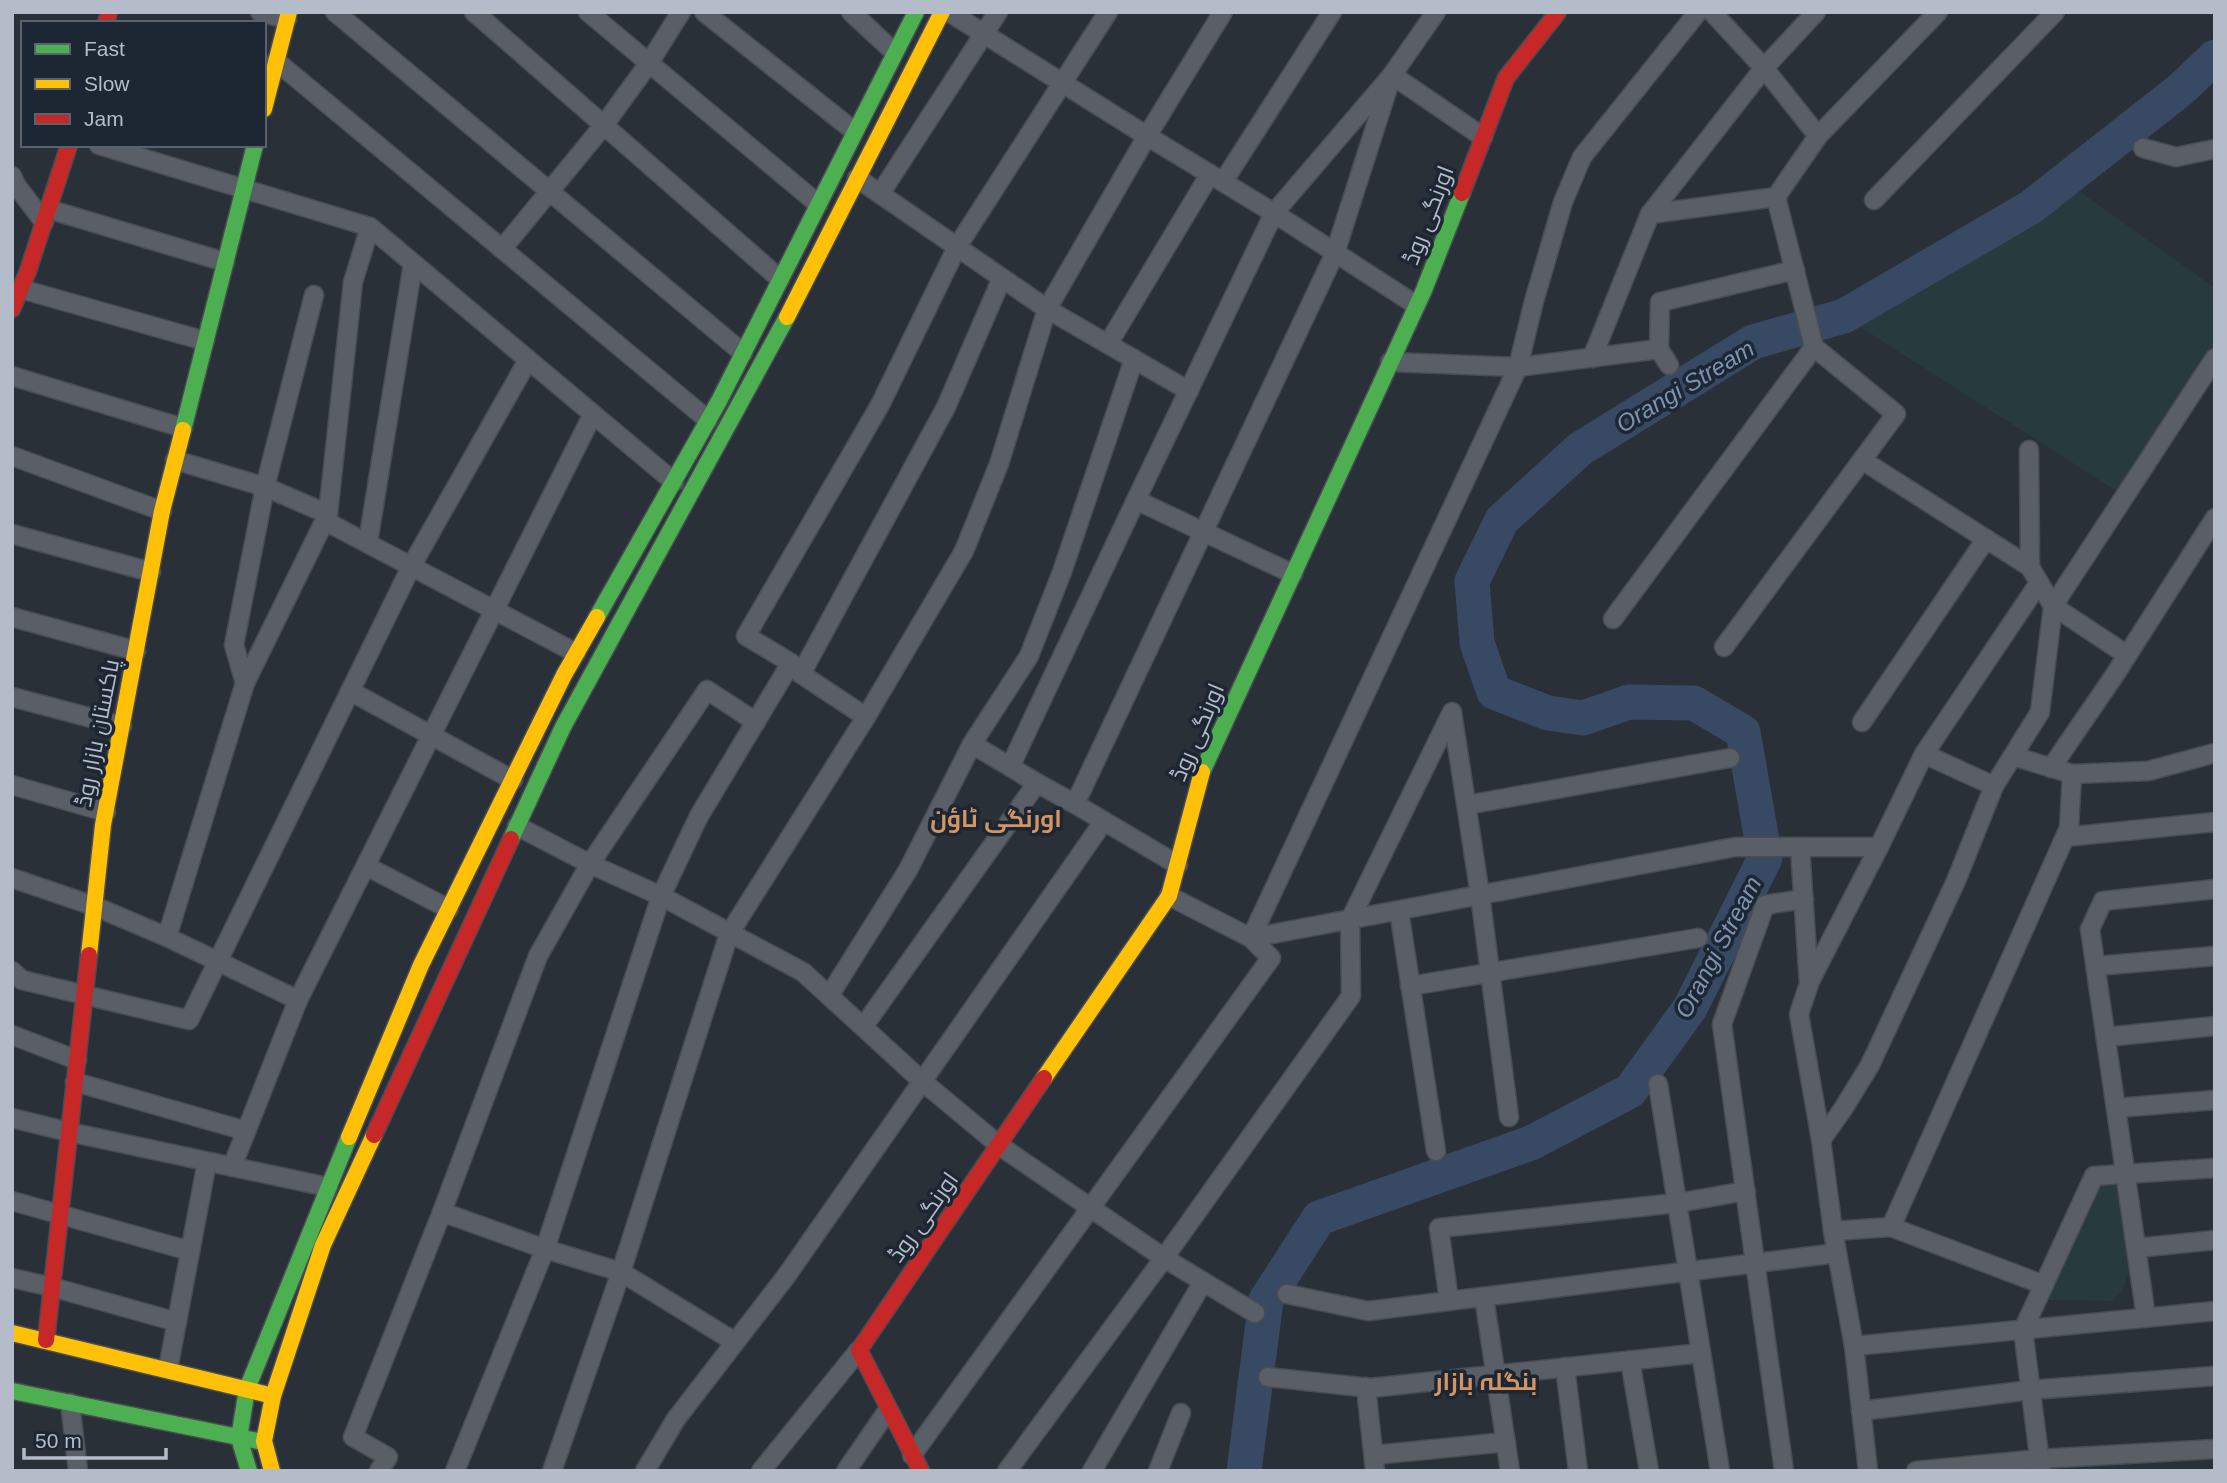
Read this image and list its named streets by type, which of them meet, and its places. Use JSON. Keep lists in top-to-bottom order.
{
  "streets": {
    "main road": ["اورنگی روڈ", "پاکستان بازار روڈ"]
  },
  "districts": ["اورنگی ٹاؤن", "بنگلہ بازار"],
  "water": ["Orangi Stream"],
  "legend": ["Fast", "Slow", "Jam"],
  "scale_bar": "50 m"
}
